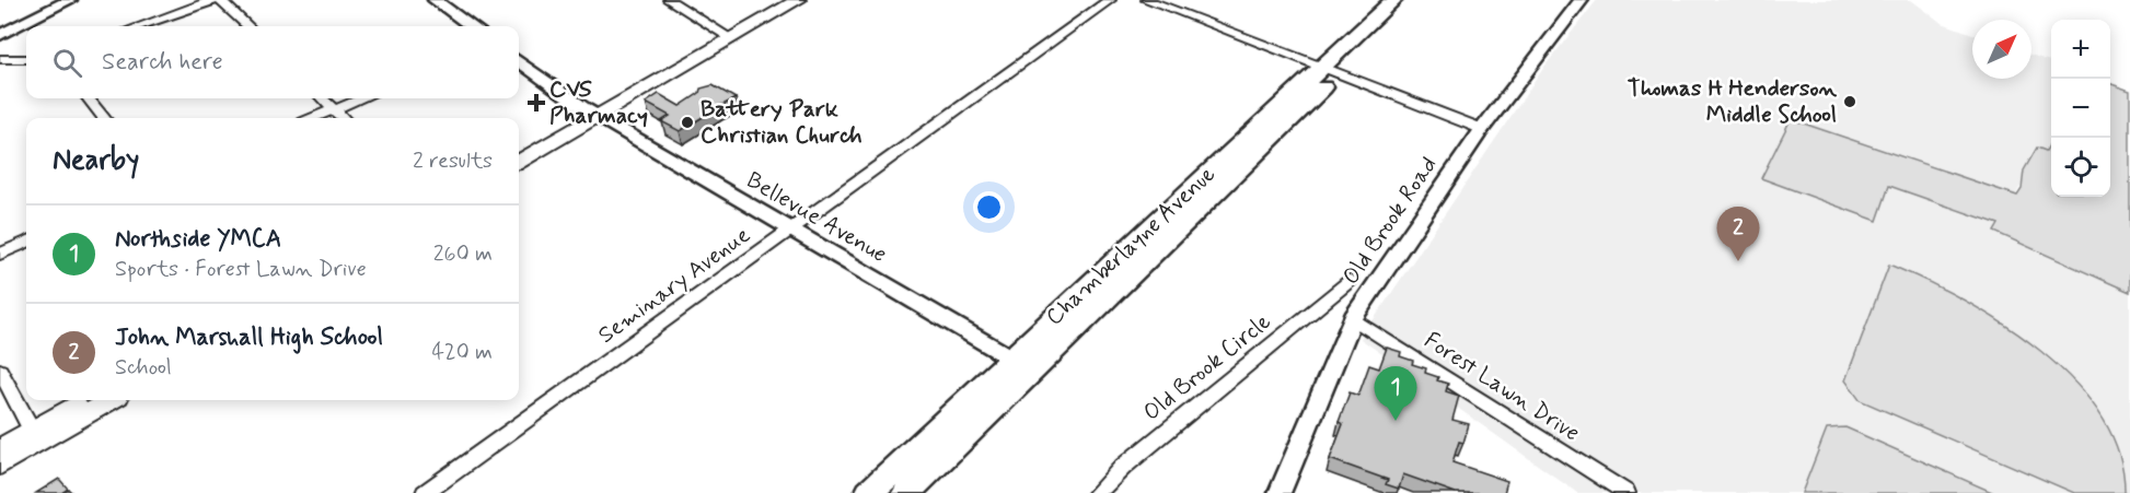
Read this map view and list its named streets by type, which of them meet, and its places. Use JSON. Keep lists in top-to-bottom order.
{
  "streets": {
    "street": [
      "Bellevue Avenue",
      "Old Brook Road",
      "Seminary Avenue",
      "Old Brook Circle",
      "Forest Lawn Drive"
    ]
  },
  "crossings": [
    ["Bellevue Avenue", "Seminary Avenue"],
    ["Old Brook Road", "Forest Lawn Drive"]
  ],
  "places": {
    "other": ["Thomas H Henderson Middle School", "Battery Park Christian Church"],
    "health": ["CVS Pharmacy"]
  },
  "north": "top right",
  "page": {
    "map_buttons": ["+", "−"],
    "search": "Search here",
    "heading": ["Nearby", "2 results"],
    "list": [
      {
        "mark": "1",
        "name": "Northside YMCA",
        "note": "Sports · Forest Lawn Drive",
        "value": "260 m"
      },
      {
        "mark": "2",
        "name": "John Marshall High School",
        "note": "School",
        "value": "420 m"
      }
    ],
    "pins": ["2", "1"]
  }
}
